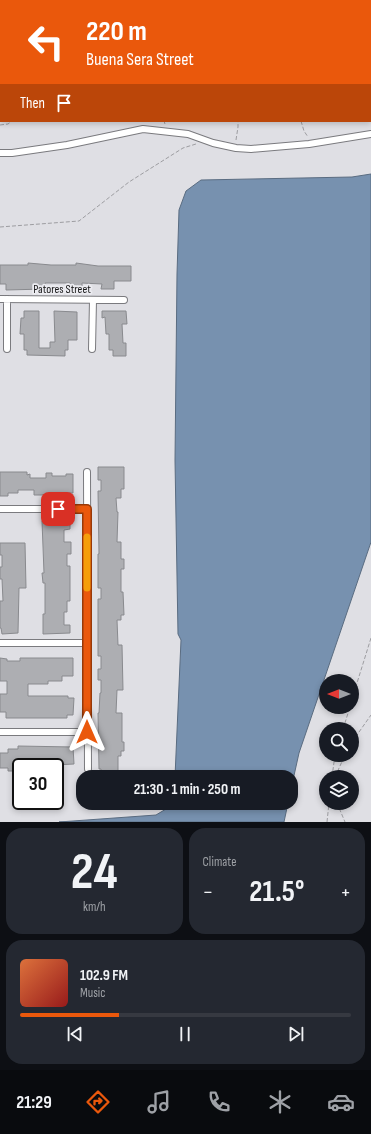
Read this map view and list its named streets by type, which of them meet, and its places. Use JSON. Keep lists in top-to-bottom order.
{
  "streets": {
    "street": ["Patores Street"]
  },
  "north": "left",
  "page": {
    "turn": ["220 m", "Buena Sera Street"],
    "then": "Then",
    "limit": "30",
    "trip": "21:30 · 1 min · 250 m",
    "tile": [
      ["24", "km/h"],
      "Climate"
    ],
    "heat": ["−", "21.5°", "+"],
    "song": ["102.9 FM", "Music"],
    "tabs": "21:29"
  }
}
